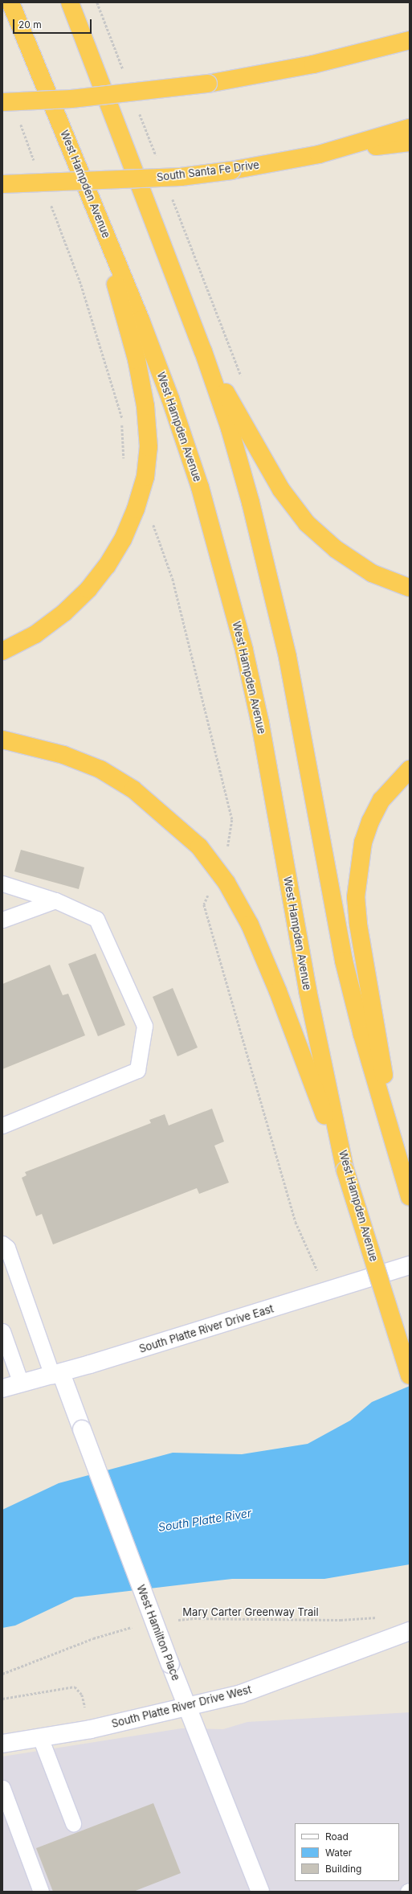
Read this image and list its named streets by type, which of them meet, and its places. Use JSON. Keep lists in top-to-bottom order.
{
  "streets": {
    "highway": ["South Santa Fe Drive", "West Hampden Avenue"],
    "street": ["South Platte River Drive East", "West Hamilton Place", "South Platte River Drive West"],
    "path": ["Mary Carter Greenway Trail"]
  },
  "crossings": [
    ["South Platte River Drive East", "West Hamilton Place"],
    ["West Hamilton Place", "South Platte River Drive West"]
  ],
  "water": ["South Platte River"],
  "legend": ["Road", "Water", "Building"],
  "scale_bar": "20 m"
}
